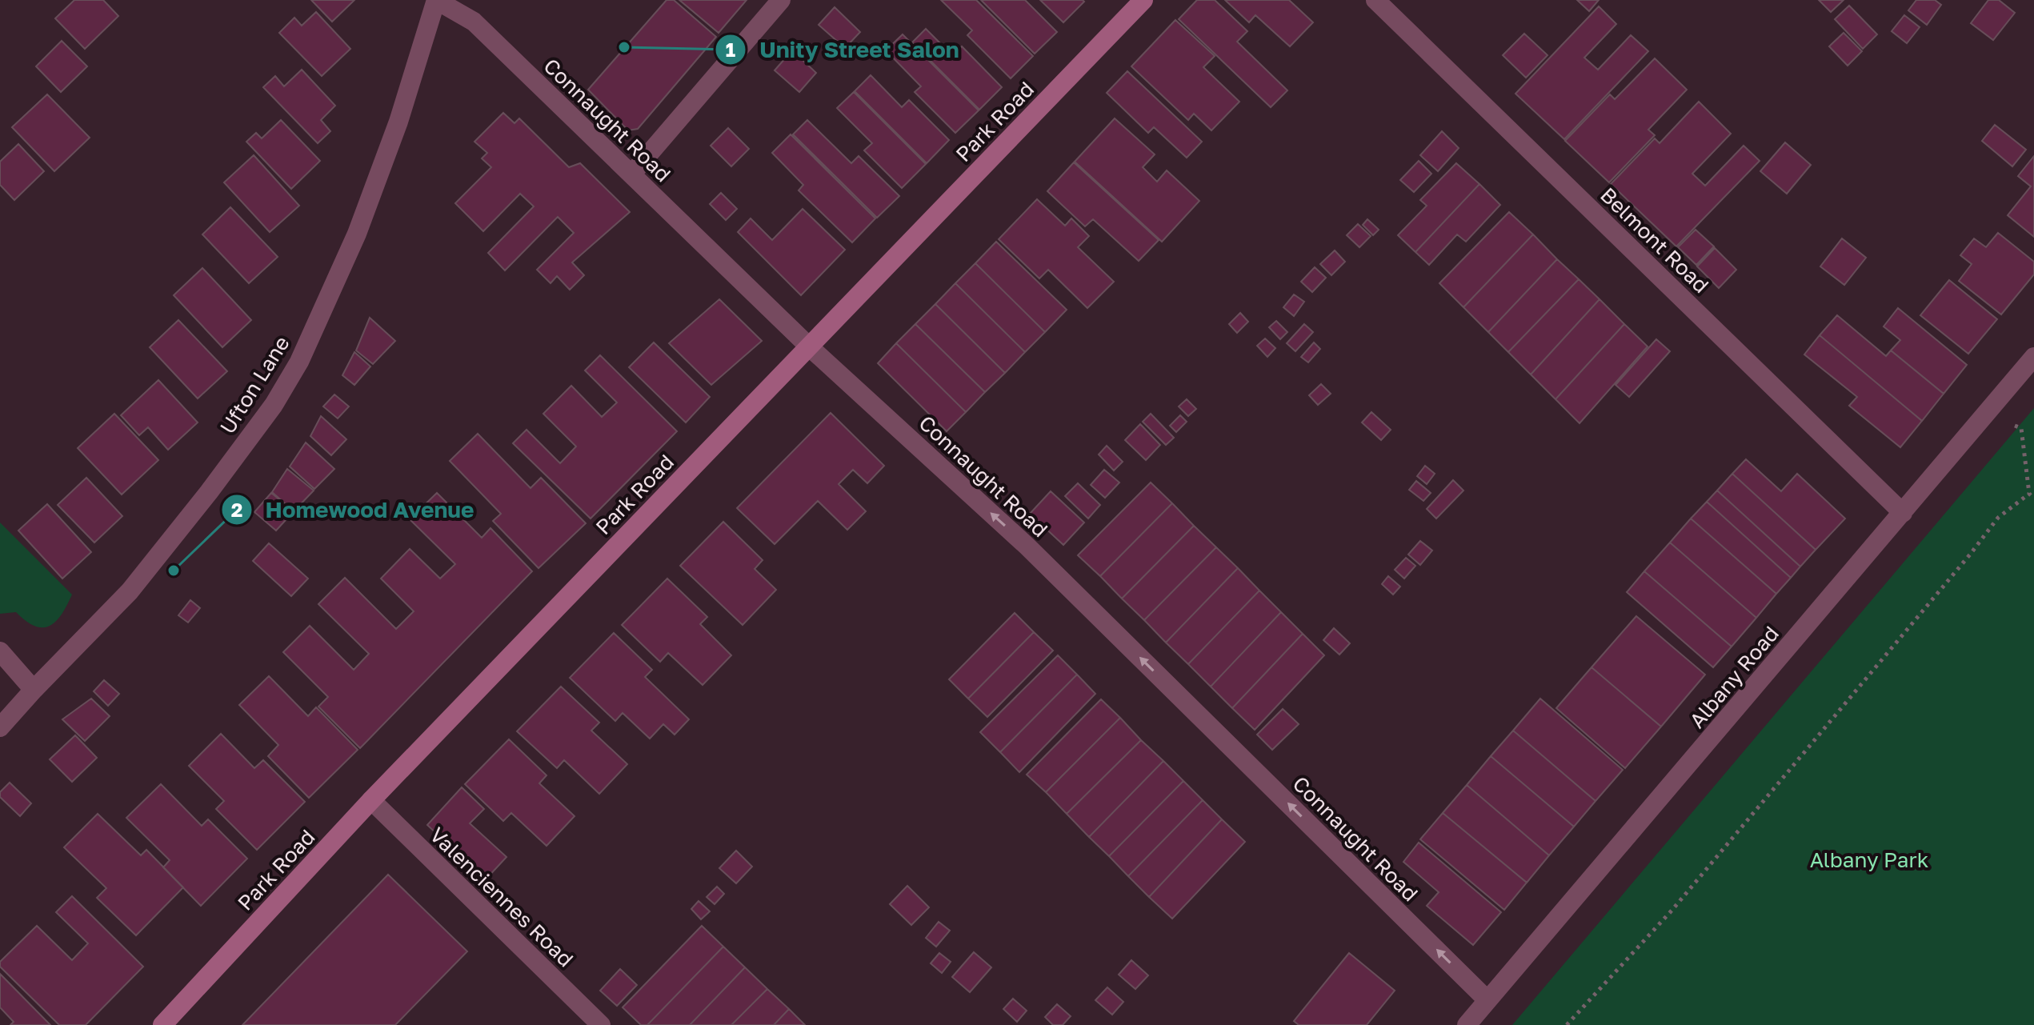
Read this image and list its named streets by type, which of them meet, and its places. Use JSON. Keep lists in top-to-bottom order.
{
  "streets": {
    "street": [
      "Connaught Road",
      "Park Road",
      "Belmont Road",
      "Ufton Lane",
      "Albany Road",
      "Valenciennes Road"
    ]
  },
  "crossings": [
    ["Connaught Road", "Park Road"],
    ["Connaught Road", "Ufton Lane"],
    ["Connaught Road", "Albany Road"],
    ["Park Road", "Valenciennes Road"],
    ["Belmont Road", "Albany Road"]
  ],
  "one_way": ["Connaught Road"],
  "parks": ["Albany Park"],
  "places": ["Unity Street Salon", "Homewood Avenue"]
}
